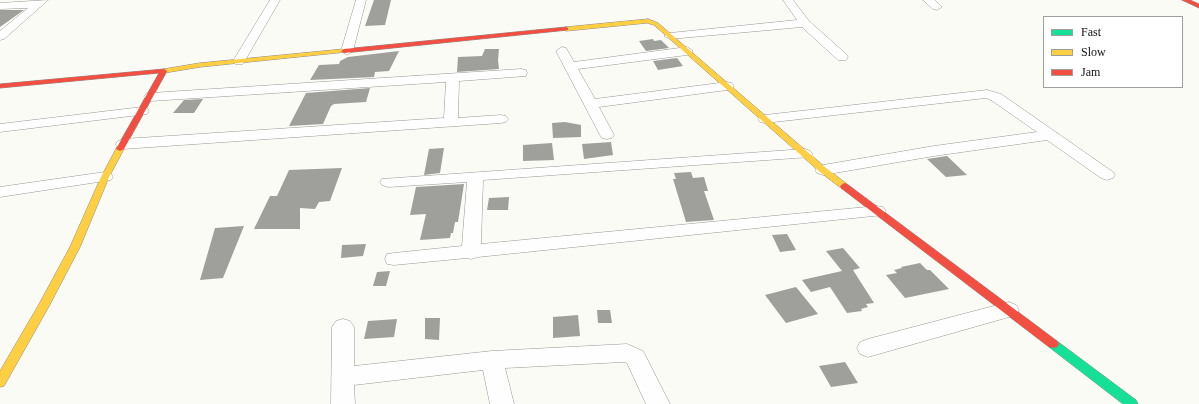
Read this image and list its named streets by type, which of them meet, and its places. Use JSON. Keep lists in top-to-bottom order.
{
  "legend": ["Fast", "Slow", "Jam"]
}
